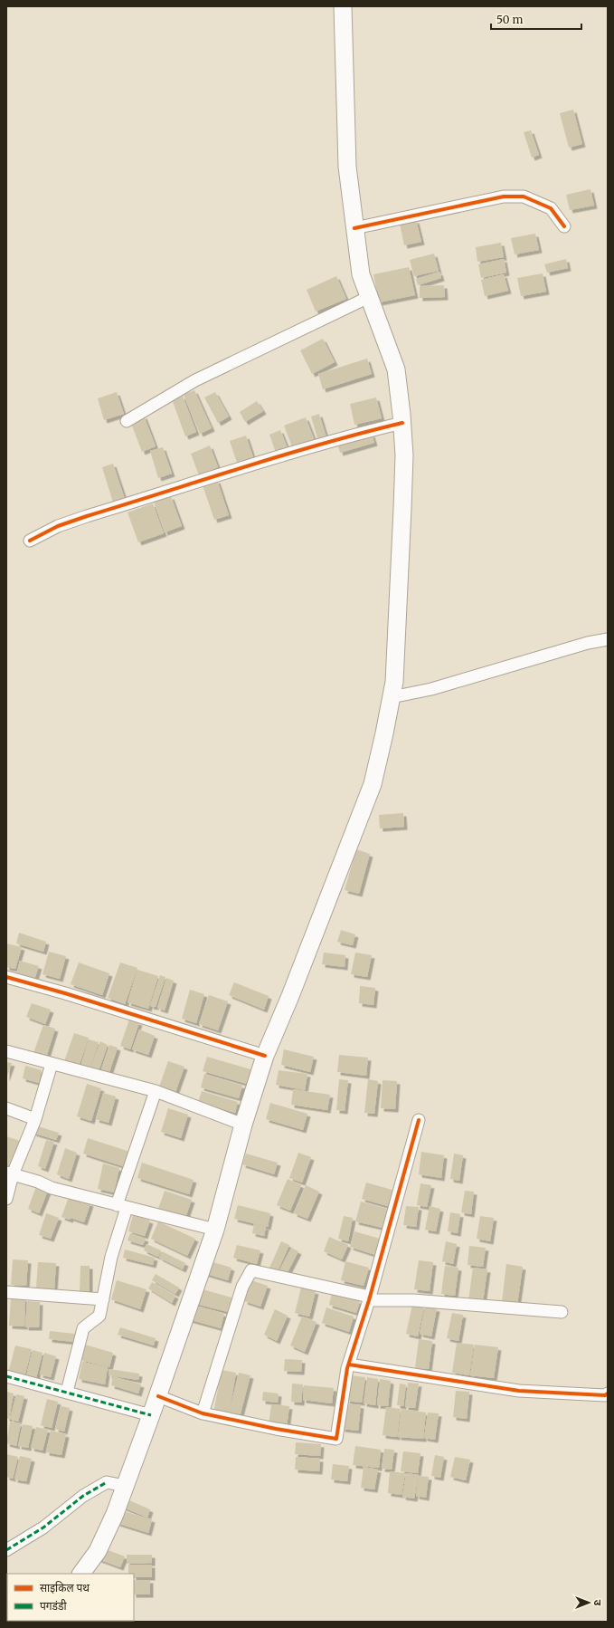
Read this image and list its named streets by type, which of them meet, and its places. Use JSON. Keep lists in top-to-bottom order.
{
  "legend": ["साइकिल पथ", "पगडंडी"],
  "scale_bar": "50 m",
  "north": "right"
}
